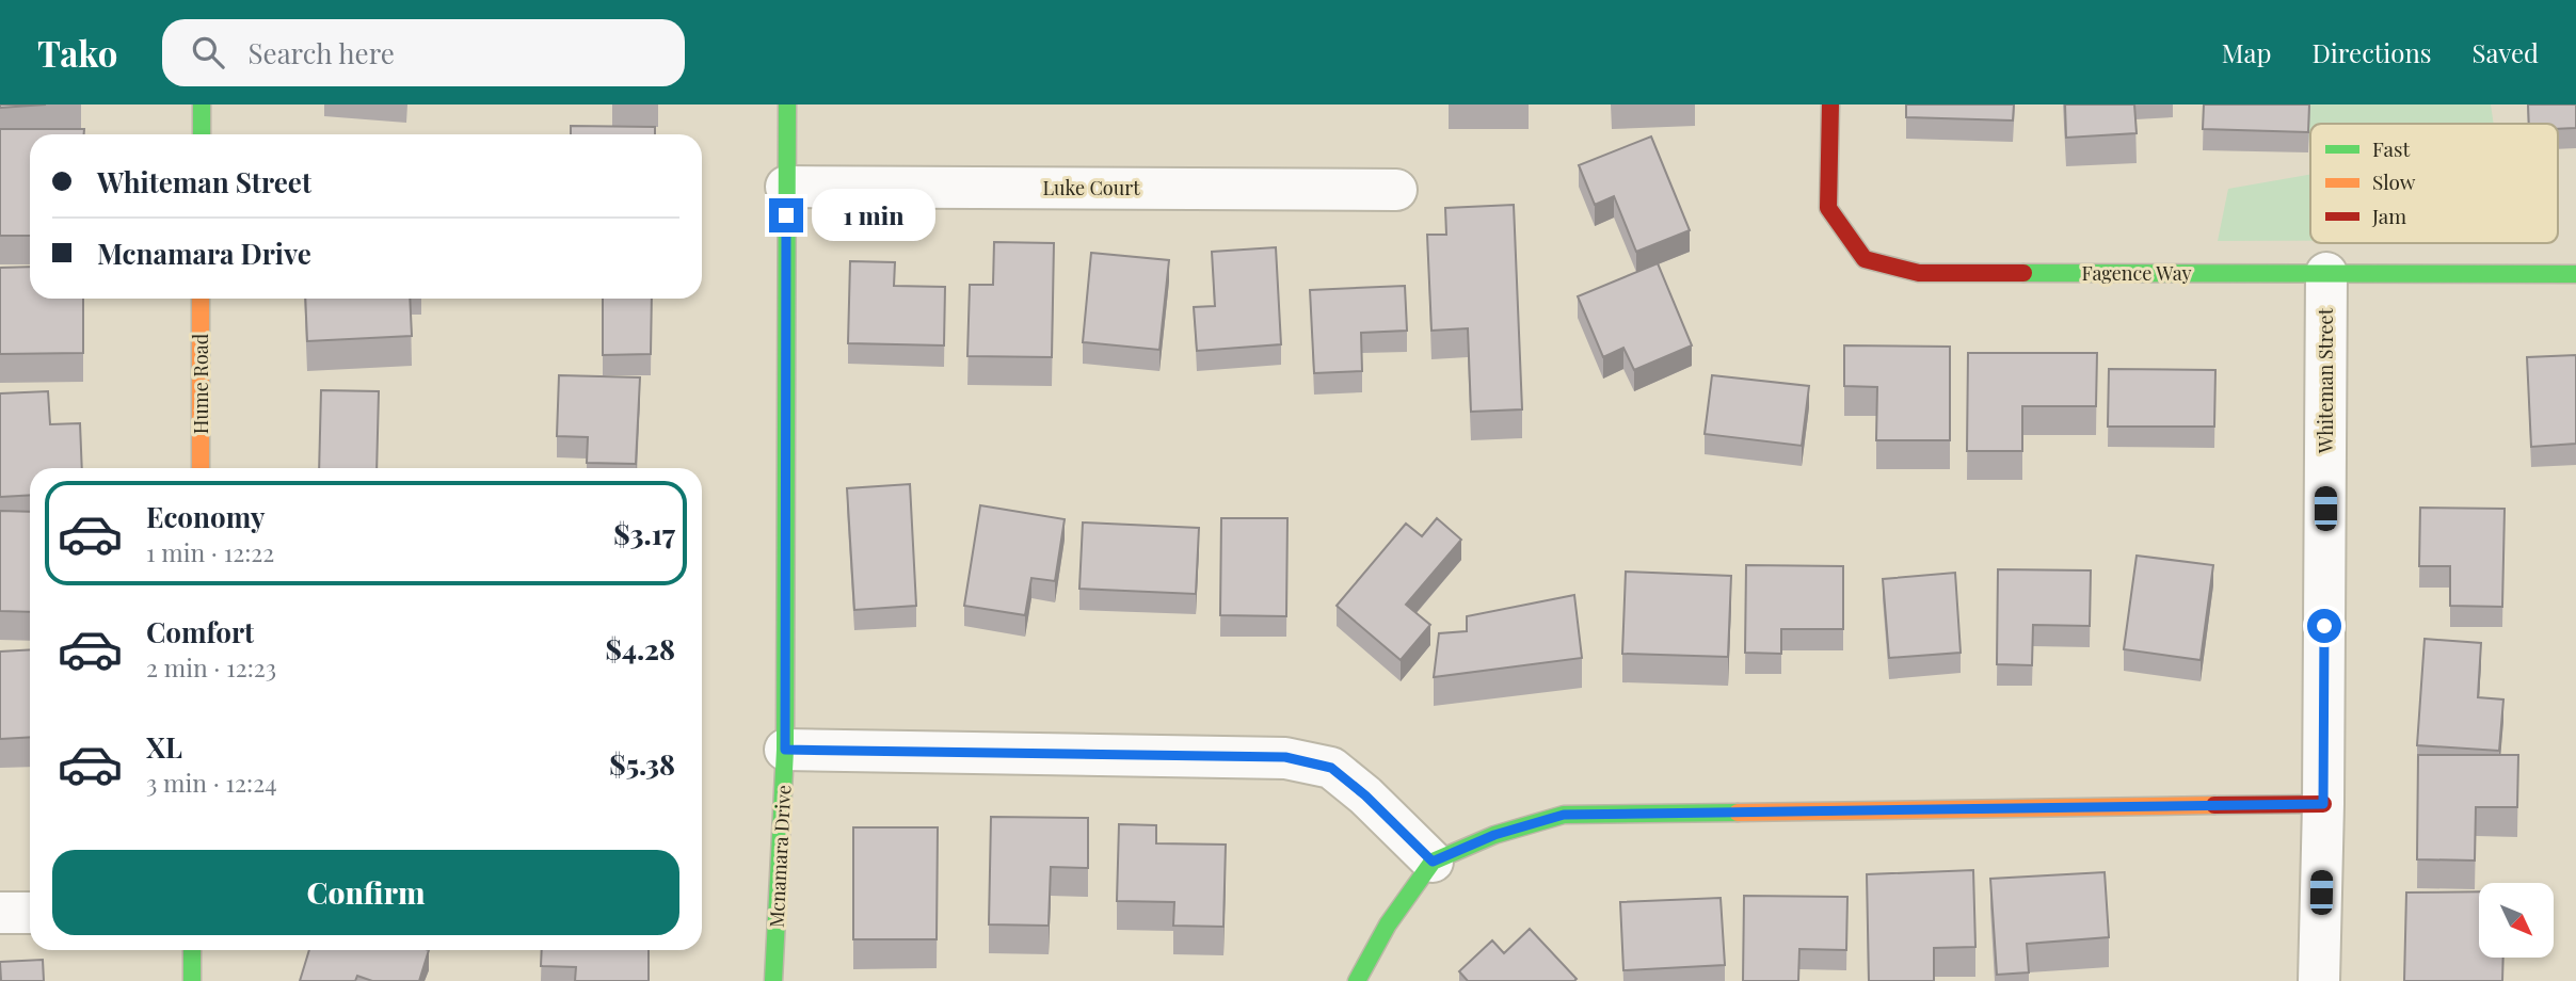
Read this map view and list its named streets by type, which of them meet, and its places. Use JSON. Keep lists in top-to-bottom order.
{
  "streets": {
    "street": [
      "Luke Court",
      "Fagence Way",
      "Whiteman Street",
      "Hume Road",
      "Mcnamara Drive"
    ]
  },
  "crossings": [
    ["Luke Court", "Mcnamara Drive"],
    ["Fagence Way", "Whiteman Street"]
  ],
  "legend": ["Fast", "Slow", "Jam"],
  "north": "bottom right",
  "page": {
    "header": "Tako",
    "search": "Search here",
    "nav": ["Map", "Directions", "Saved"],
    "banner": ["Whiteman Street", "Mcnamara Drive"],
    "bubble": "1 min",
    "list": [
      {
        "name": "Economy",
        "note": "1 min · 12:22",
        "value": "$3.17"
      },
      {
        "name": "Comfort",
        "note": "2 min · 12:23",
        "value": "$4.28"
      },
      {
        "name": "XL",
        "note": "3 min · 12:24",
        "value": "$5.38"
      }
    ],
    "buttons": "Confirm"
  }
}
